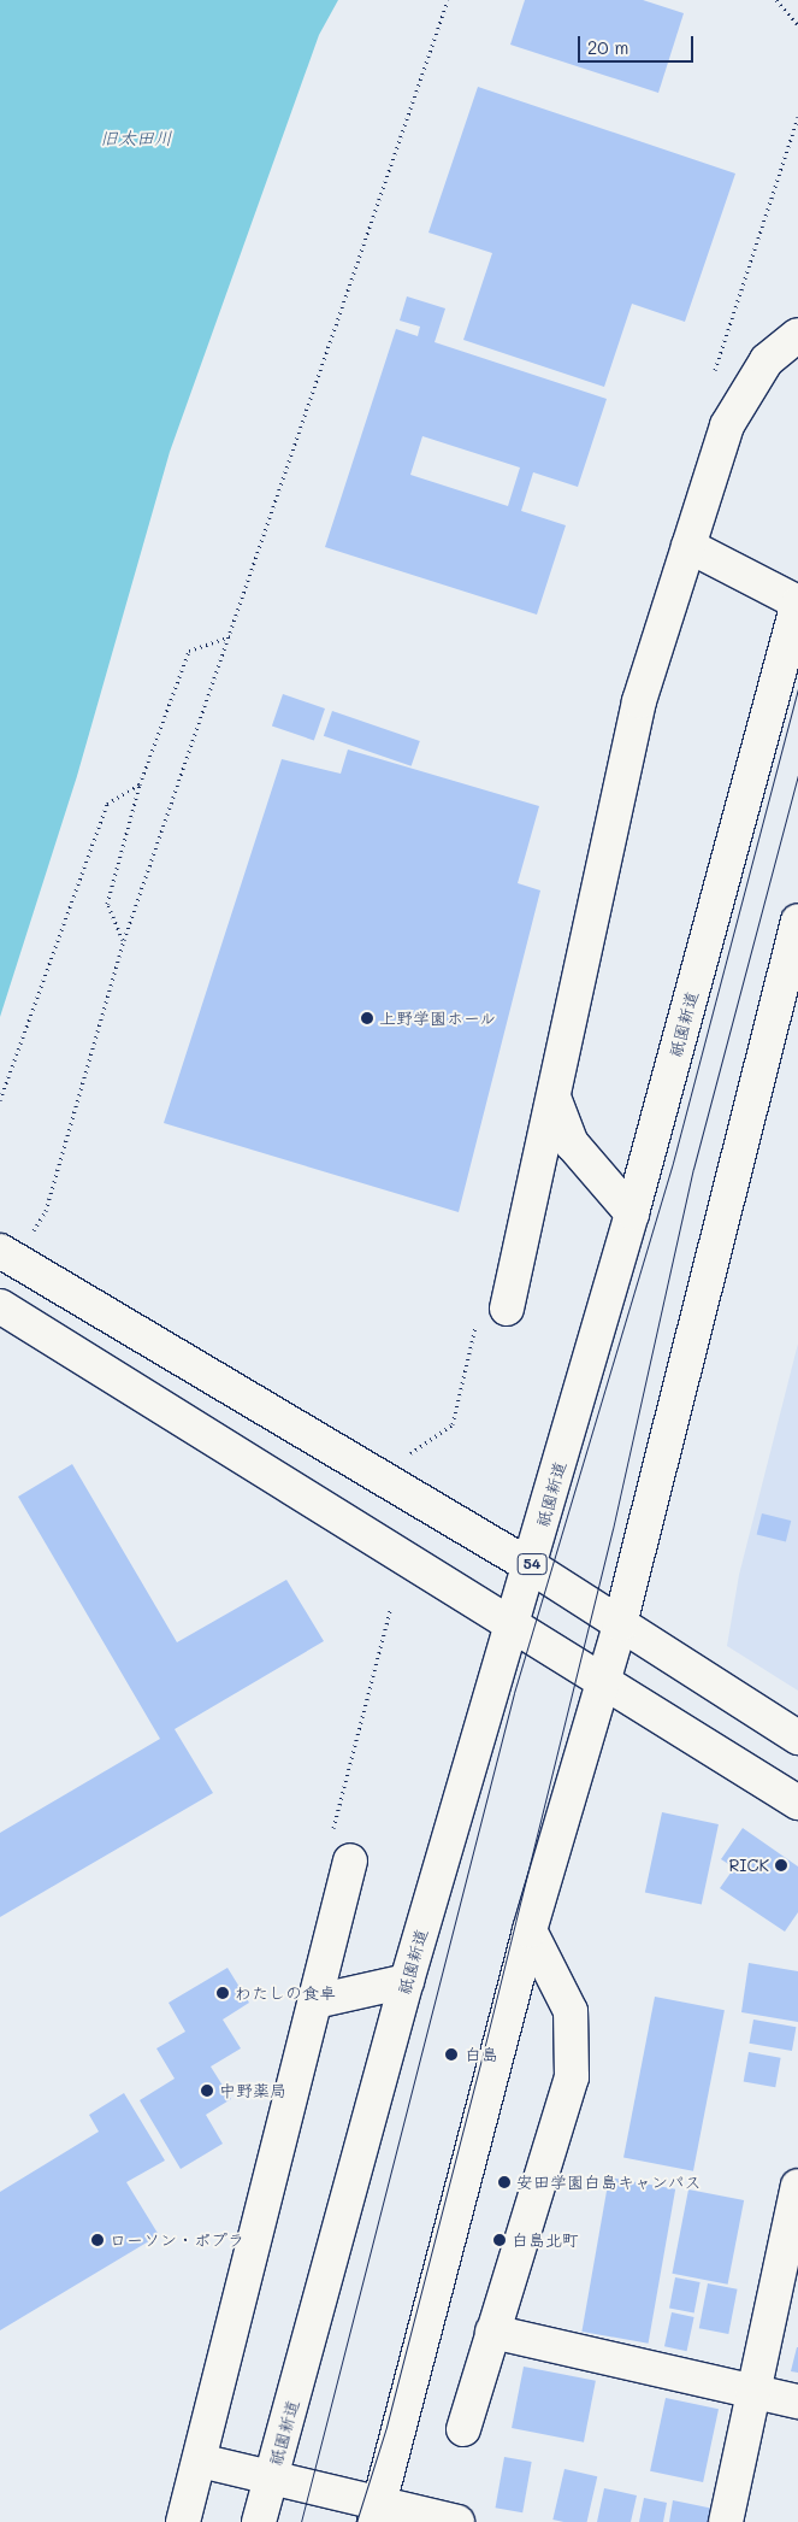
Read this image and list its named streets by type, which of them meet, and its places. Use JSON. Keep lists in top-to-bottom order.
{
  "streets": {
    "main road": ["祇園新道", "54"]
  },
  "water": ["旧太田川"],
  "places": [
    "上野学園ホール",
    "RICK",
    "わたしの食卓",
    "白島",
    "中野薬局",
    "安田学園白島キャンパス",
    "ローソン・ポプラ",
    "白島北町"
  ],
  "scale_bar": "20 m"
}
